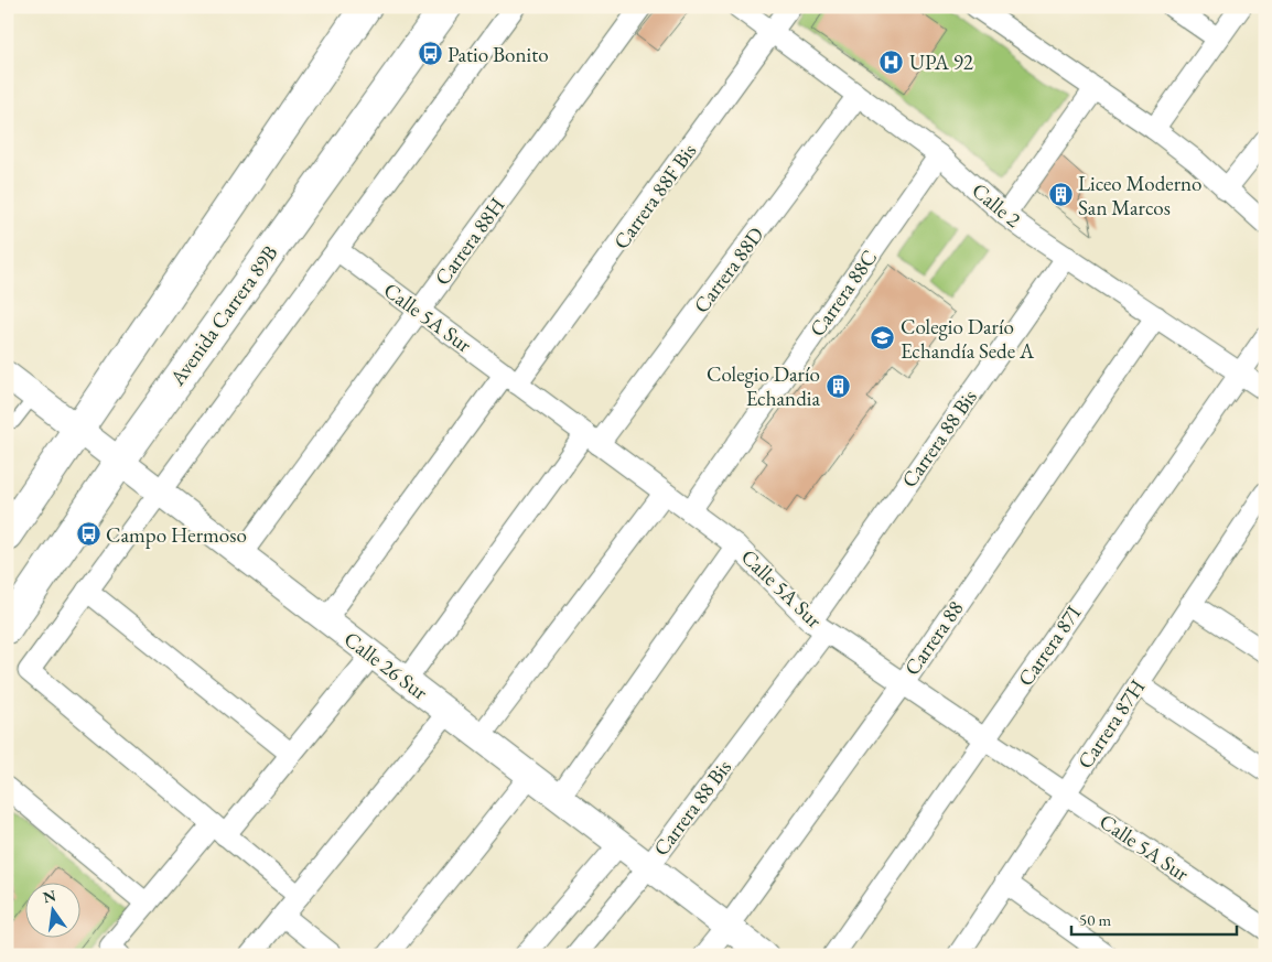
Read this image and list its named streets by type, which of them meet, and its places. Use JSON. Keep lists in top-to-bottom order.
{
  "streets": {
    "main road": ["Avenida Carrera 89B"],
    "street": [
      "Carrera 88F Bis",
      "Calle 2",
      "Carrera 88H",
      "Carrera 88D",
      "Carrera 88C",
      "Calle 5A Sur",
      "Carrera 88 Bis",
      "Carrera 88",
      "Carrera 87I",
      "Calle 26 Sur",
      "Carrera 87H"
    ]
  },
  "crossings": [
    ["Carrera 88F Bis", "Calle 2"],
    ["Carrera 88F Bis", "Calle 5A Sur"],
    ["Carrera 88F Bis", "Calle 26 Sur"],
    ["Calle 2", "Carrera 88D"],
    ["Calle 2", "Carrera 88C"],
    ["Calle 2", "Carrera 88 Bis"],
    ["Calle 2", "Carrera 88"],
    ["Calle 2", "Carrera 87I"],
    ["Carrera 88H", "Calle 5A Sur"],
    ["Carrera 88H", "Calle 26 Sur"],
    ["Carrera 88D", "Calle 5A Sur"],
    ["Carrera 88D", "Calle 26 Sur"],
    ["Carrera 88C", "Calle 5A Sur"],
    ["Avenida Carrera 89B", "Calle 26 Sur"],
    ["Calle 5A Sur", "Carrera 88 Bis"],
    ["Calle 5A Sur", "Carrera 88"],
    ["Calle 5A Sur", "Carrera 87I"],
    ["Calle 5A Sur", "Carrera 87H"],
    ["Carrera 88 Bis", "Calle 26 Sur"],
    ["Carrera 88", "Calle 26 Sur"]
  ],
  "places": {
    "bus stop": ["Patio Bonito", "Campo Hermoso"],
    "hospital": ["UPA 92"],
    "building": ["Liceo Moderno San Marcos", "Colegio Darío Echandia"],
    "school or university": ["Colegio Darío Echandía Sede A"]
  },
  "scale_bar": "50 m",
  "north": "top"
}
